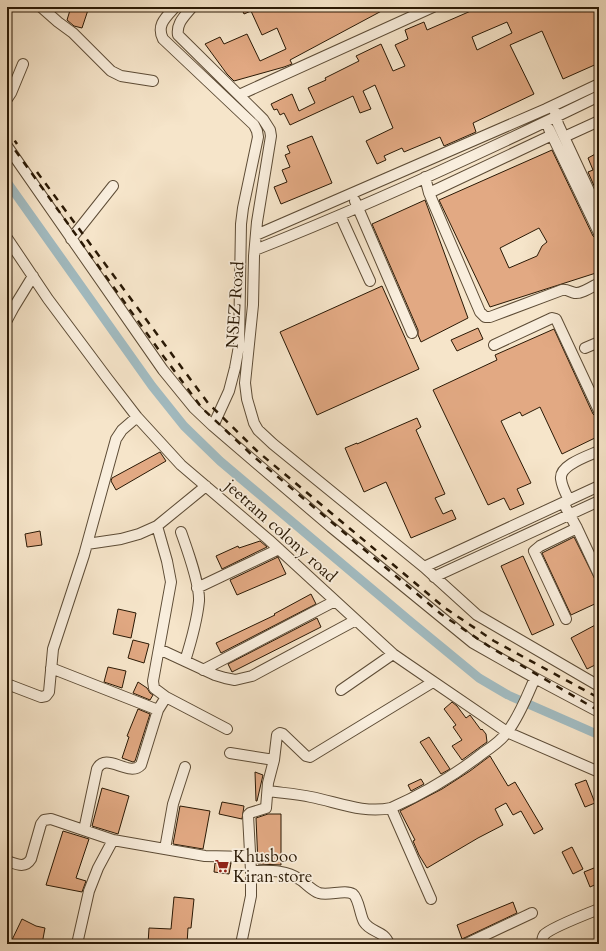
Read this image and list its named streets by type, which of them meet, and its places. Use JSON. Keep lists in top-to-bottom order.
{
  "streets": {
    "street": ["NSEZ Road", "jeetram colony road"]
  },
  "places": {
    "supermarket": ["Khusboo Kiran store"]
  }
}
